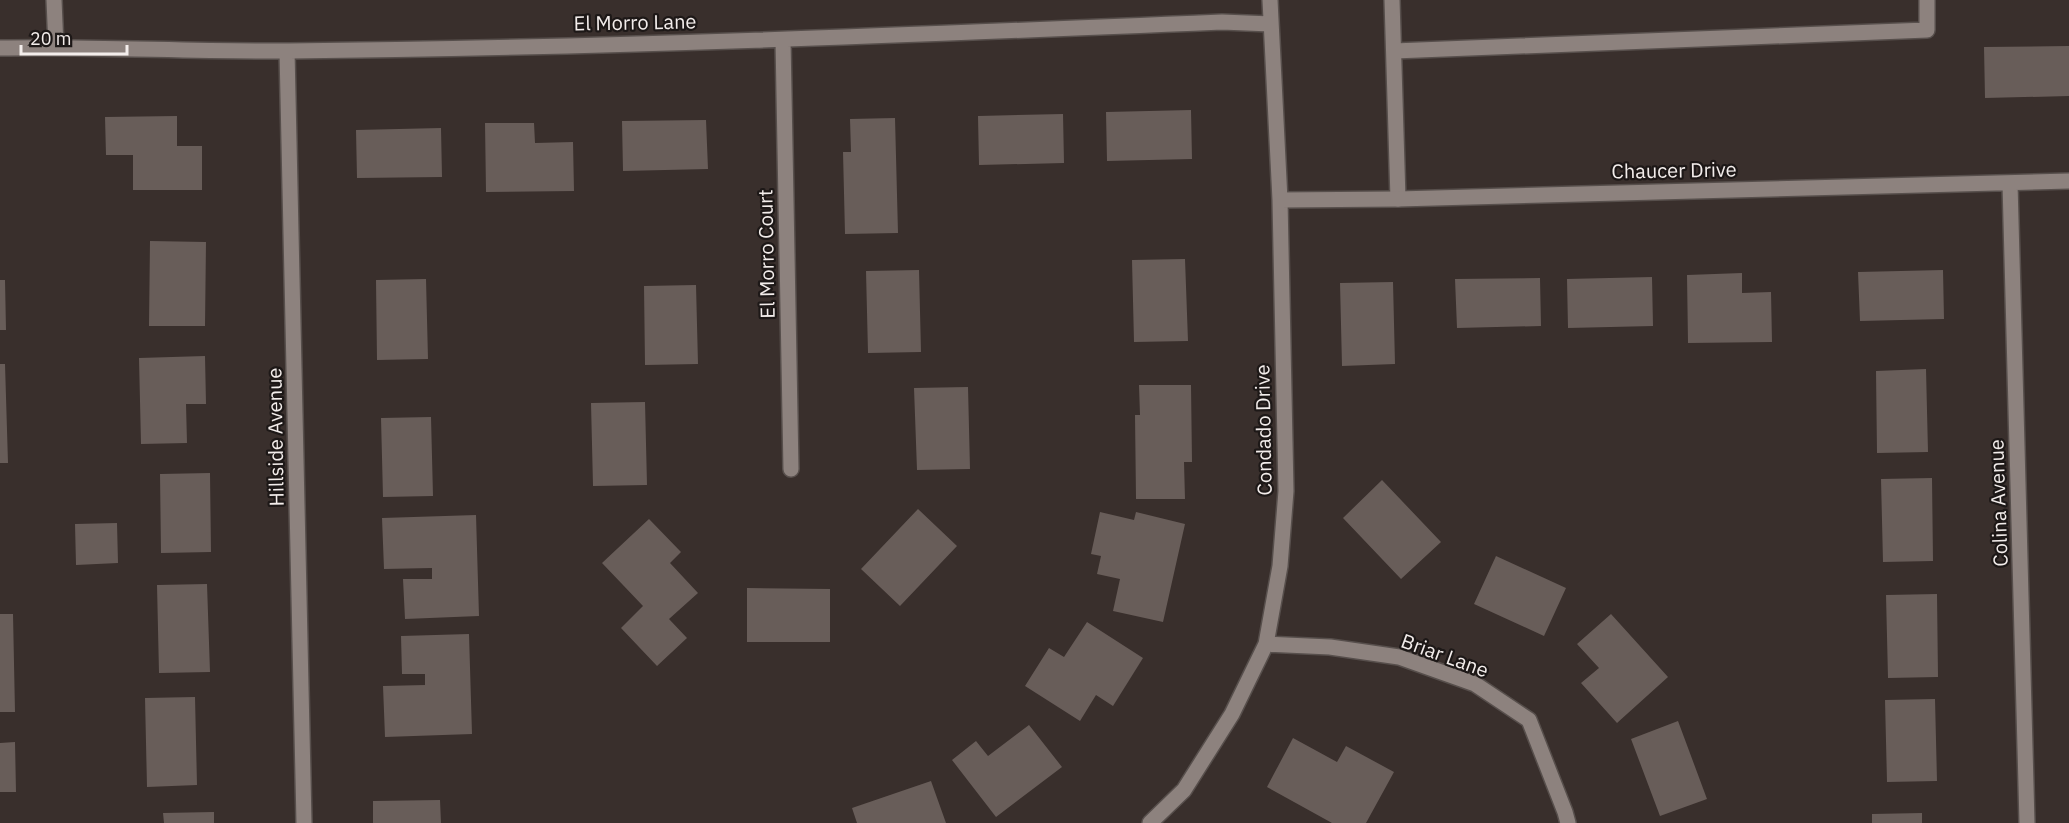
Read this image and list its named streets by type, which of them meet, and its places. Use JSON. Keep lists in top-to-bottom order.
{
  "streets": {
    "street": [
      "El Morro Lane",
      "Chaucer Drive",
      "El Morro Court",
      "Condado Drive",
      "Hillside Avenue",
      "Colina Avenue",
      "Briar Lane"
    ]
  },
  "crossings": [
    ["El Morro Lane", "El Morro Court"],
    ["El Morro Lane", "Condado Drive"],
    ["El Morro Lane", "Hillside Avenue"],
    ["Chaucer Drive", "Condado Drive"],
    ["Chaucer Drive", "Colina Avenue"],
    ["Condado Drive", "Briar Lane"]
  ],
  "scale_bar": "20 m"
}
